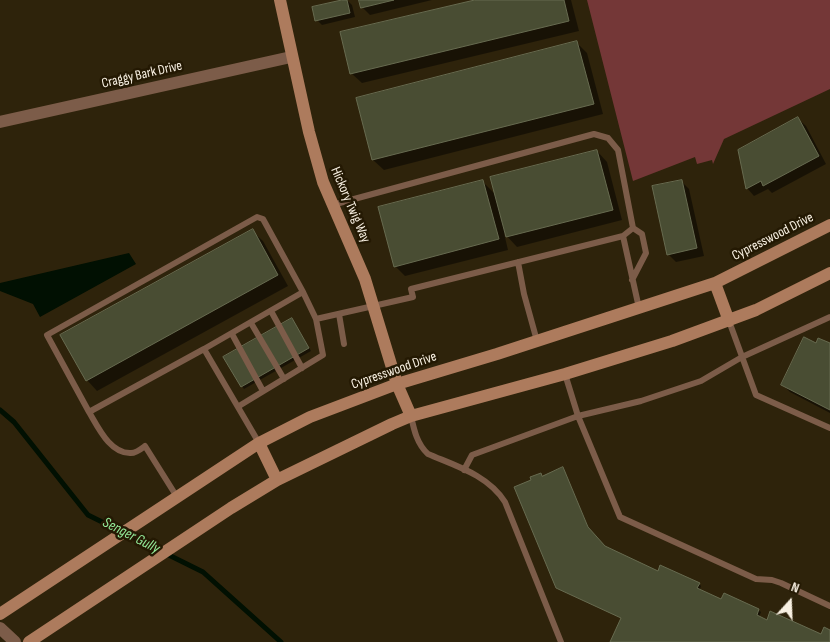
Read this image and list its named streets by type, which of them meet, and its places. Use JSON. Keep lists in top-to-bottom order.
{
  "streets": {
    "main road": ["Hickory Twig Way", "Cypresswood Drive"],
    "street": ["Craggy Bark Drive"]
  },
  "crossings": [
    ["Craggy Bark Drive", "Hickory Twig Way"],
    ["Hickory Twig Way", "Cypresswood Drive"]
  ],
  "water": ["Senger Gully"],
  "north": "top"
}
